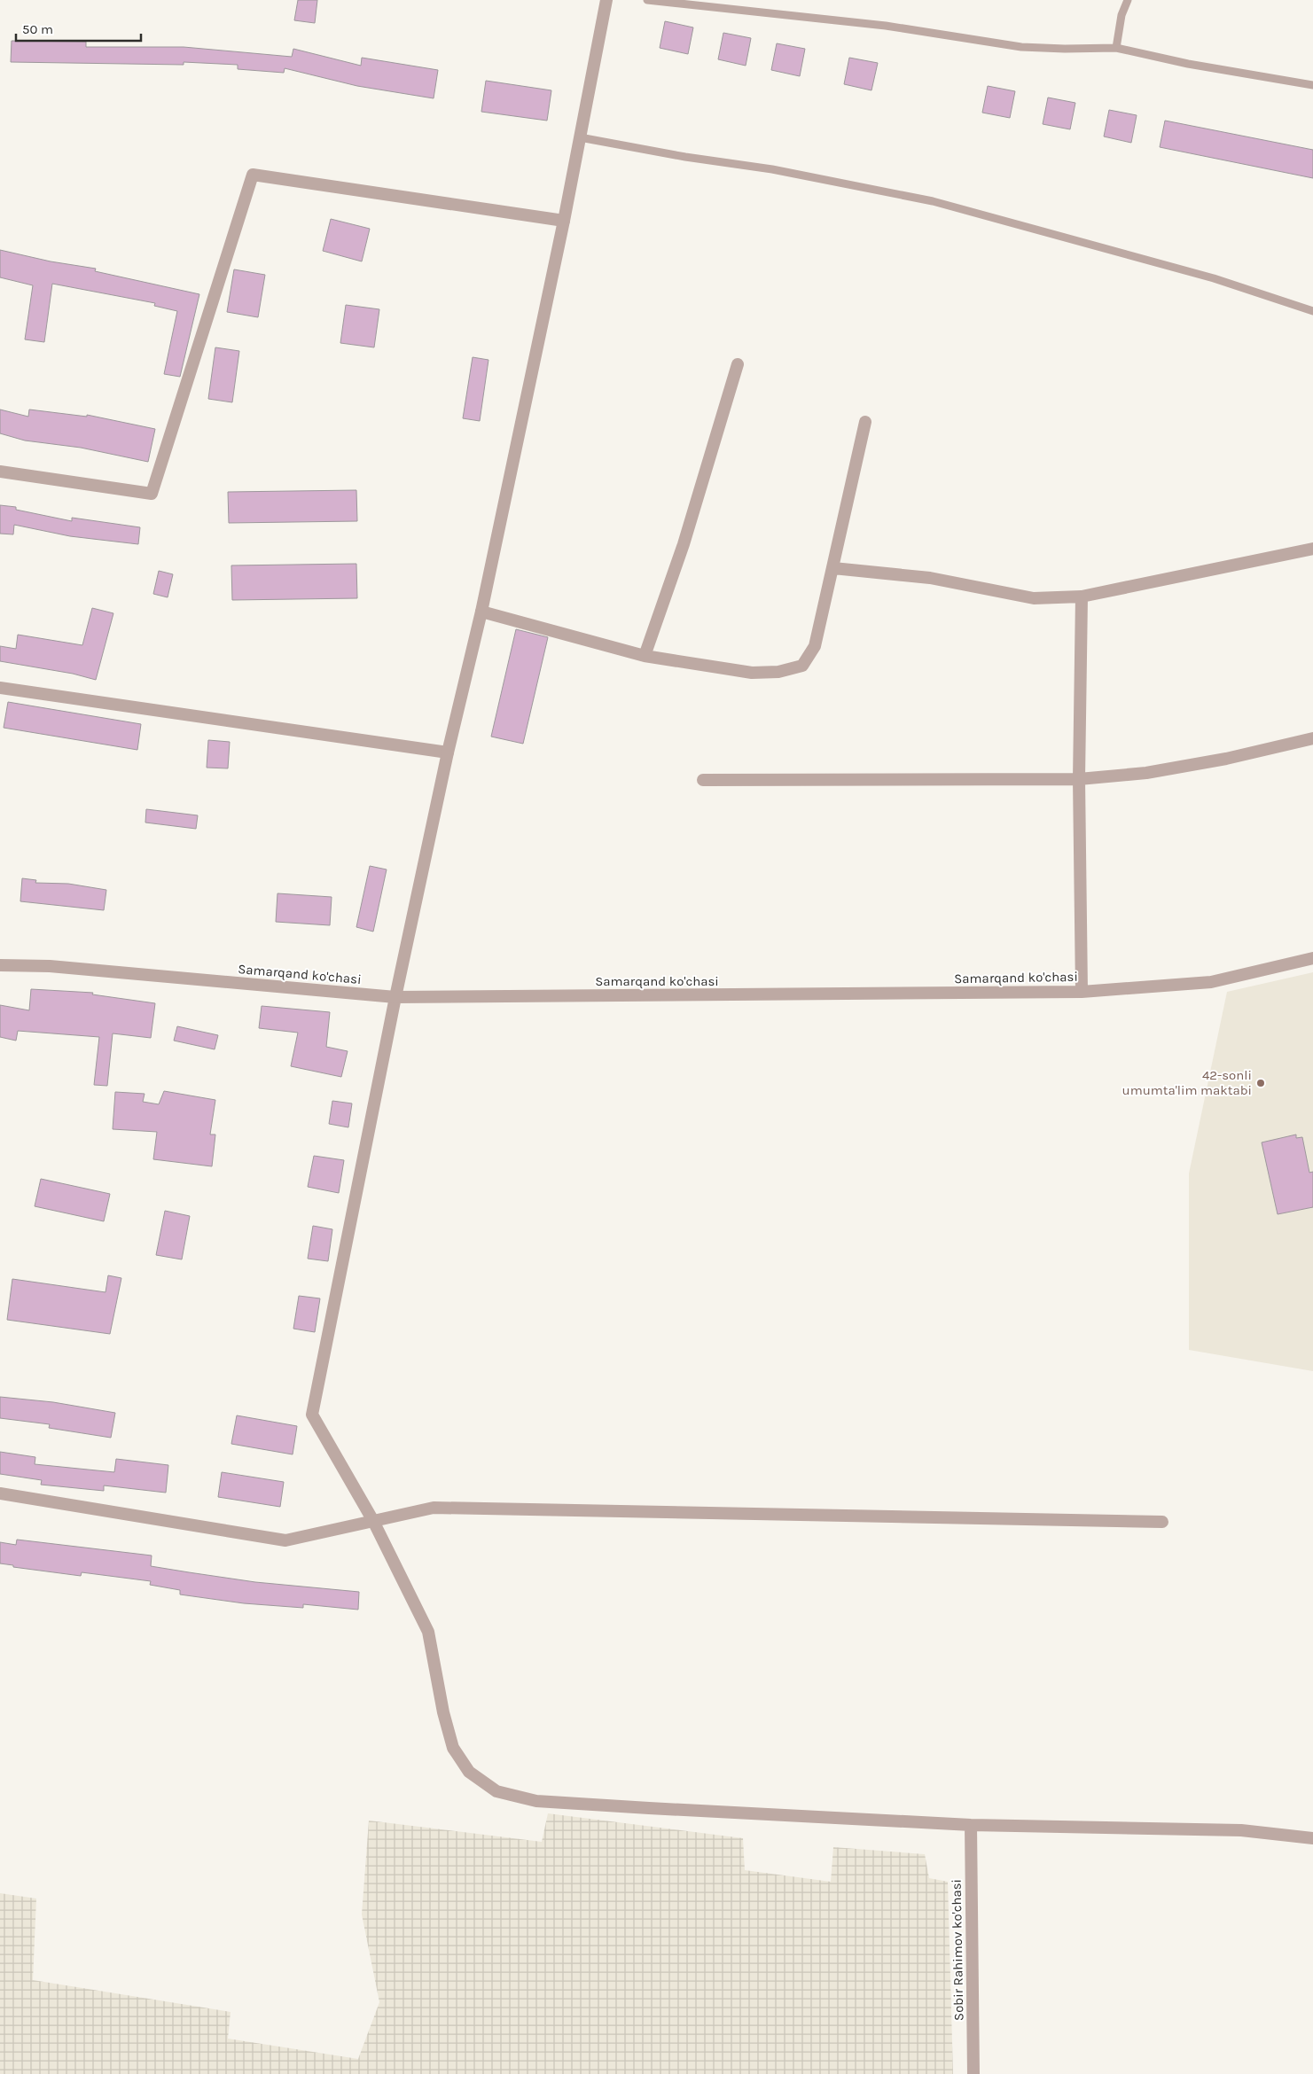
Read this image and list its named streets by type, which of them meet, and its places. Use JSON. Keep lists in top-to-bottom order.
{
  "streets": {
    "street": ["Samarqand ko'chasi", "Sobir Rahimov ko'chasi"]
  },
  "places": ["42-sonli umumta'lim maktabi"],
  "scale_bar": "50 m"
}
